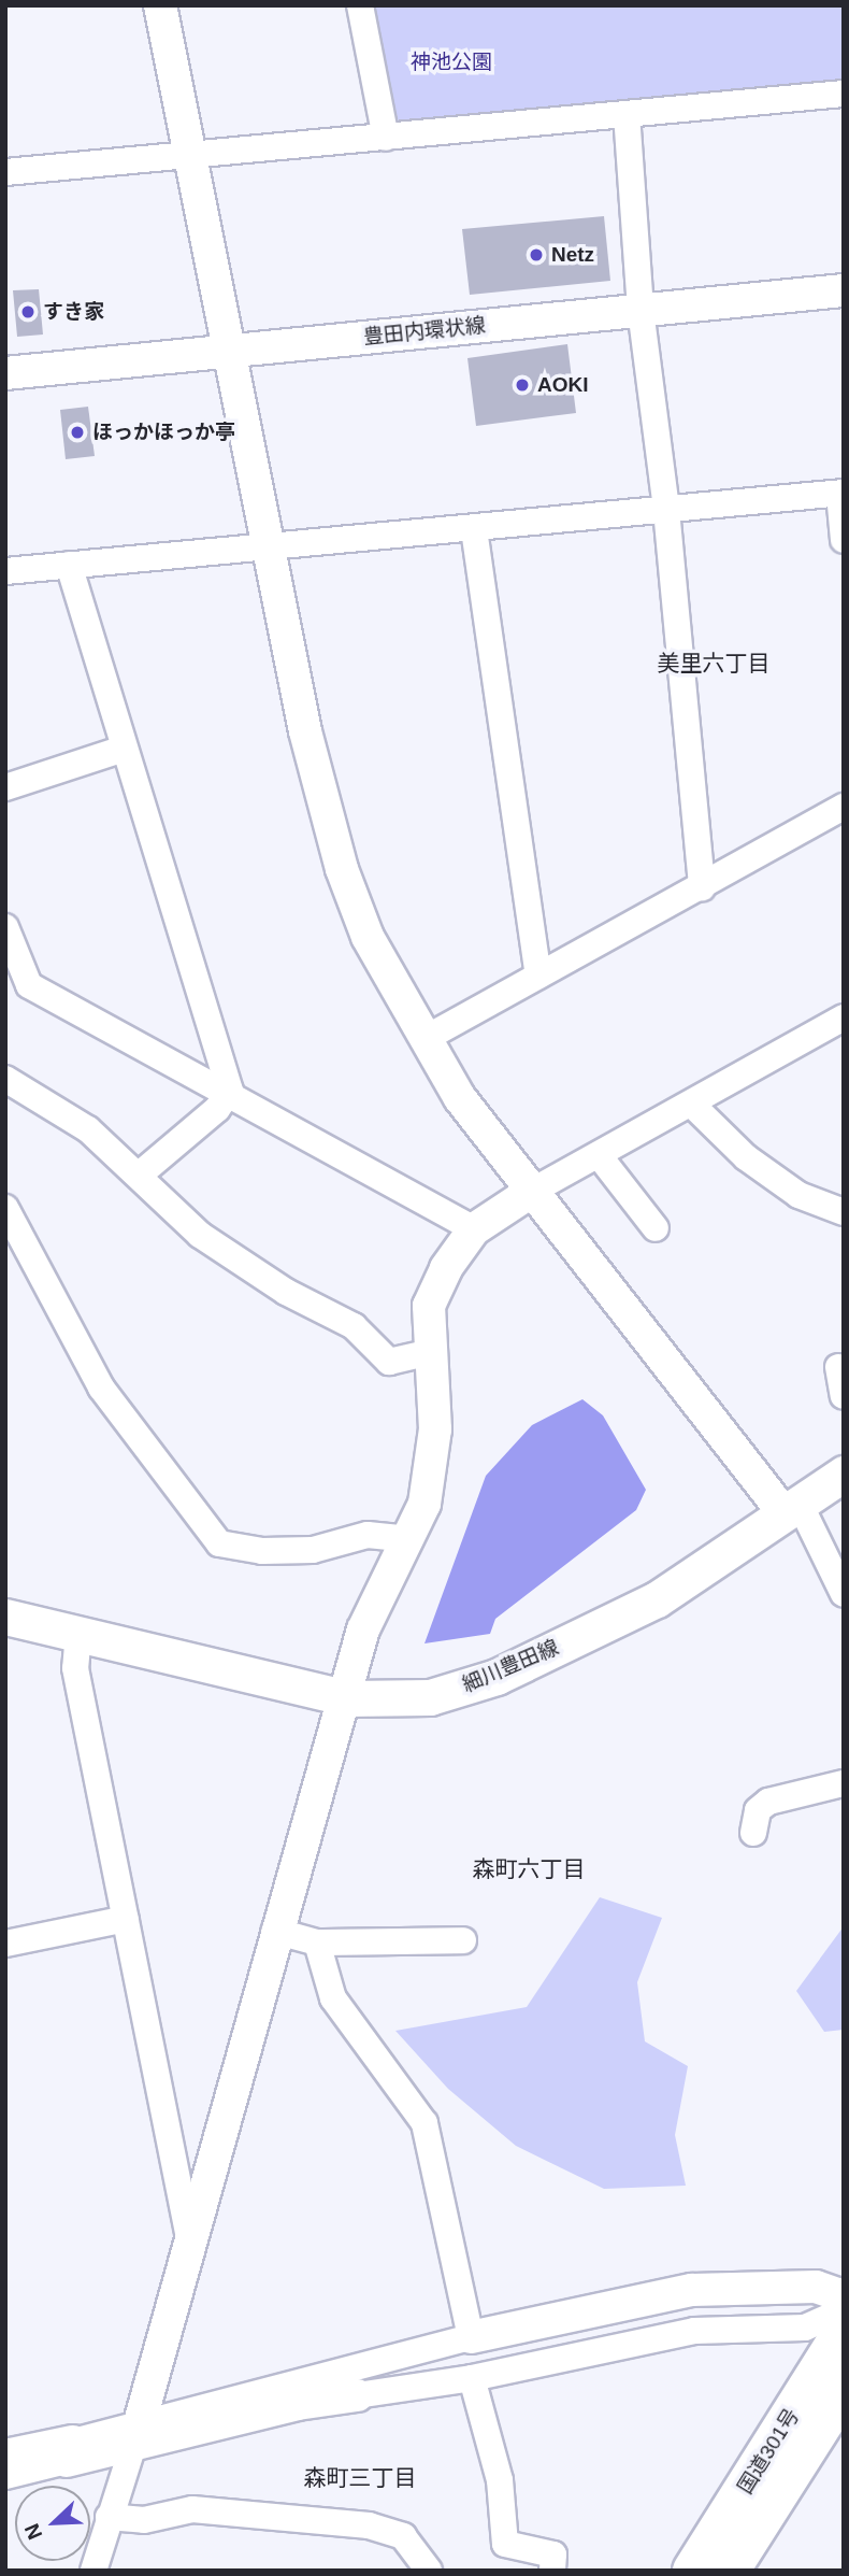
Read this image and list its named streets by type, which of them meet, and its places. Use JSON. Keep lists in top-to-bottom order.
{
  "streets": {
    "highway": ["国道301号"],
    "main road": ["細川豊田線"],
    "street": ["豊田内環状線"]
  },
  "districts": ["美里六丁目", "森町六丁目", "森町三丁目"],
  "parks": ["神池公園"],
  "places": [
    "Netz",
    "すき家",
    "AOKI",
    "ほっかほっか亭"
  ],
  "north": "bottom left"
}
